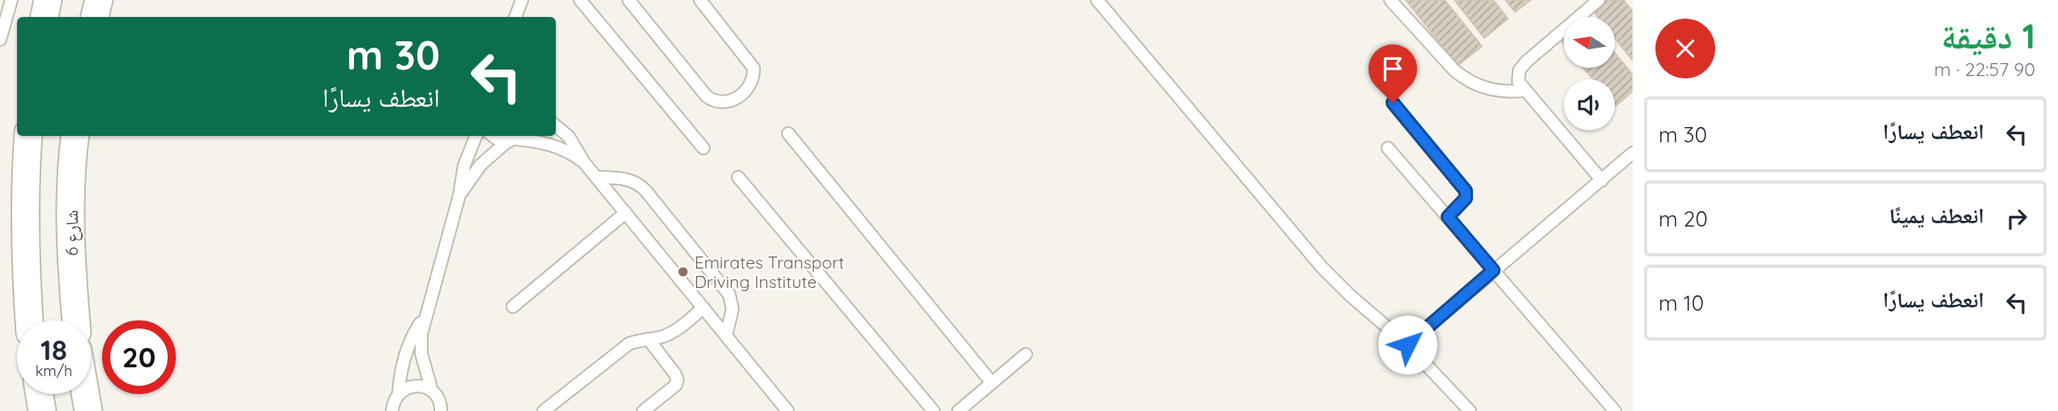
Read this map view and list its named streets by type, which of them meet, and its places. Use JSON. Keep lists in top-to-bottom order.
{
  "streets": {
    "street": ["شارع 6"]
  },
  "places": ["Emirates Transport Driving Institute"],
  "north": "left",
  "page": {
    "heading": ["1 دقيقة", "90 m · 22:57"],
    "turn": ["30 m", "انعطف يسارًا"],
    "list": [
      {
        "name": "انعطف يسارًا",
        "value": "30 m"
      },
      {
        "name": "انعطف يمينًا",
        "value": "20 m"
      },
      {
        "name": "انعطف يسارًا",
        "value": "10 m"
      }
    ],
    "speed": "18 km/h",
    "limit": "20"
  }
}
